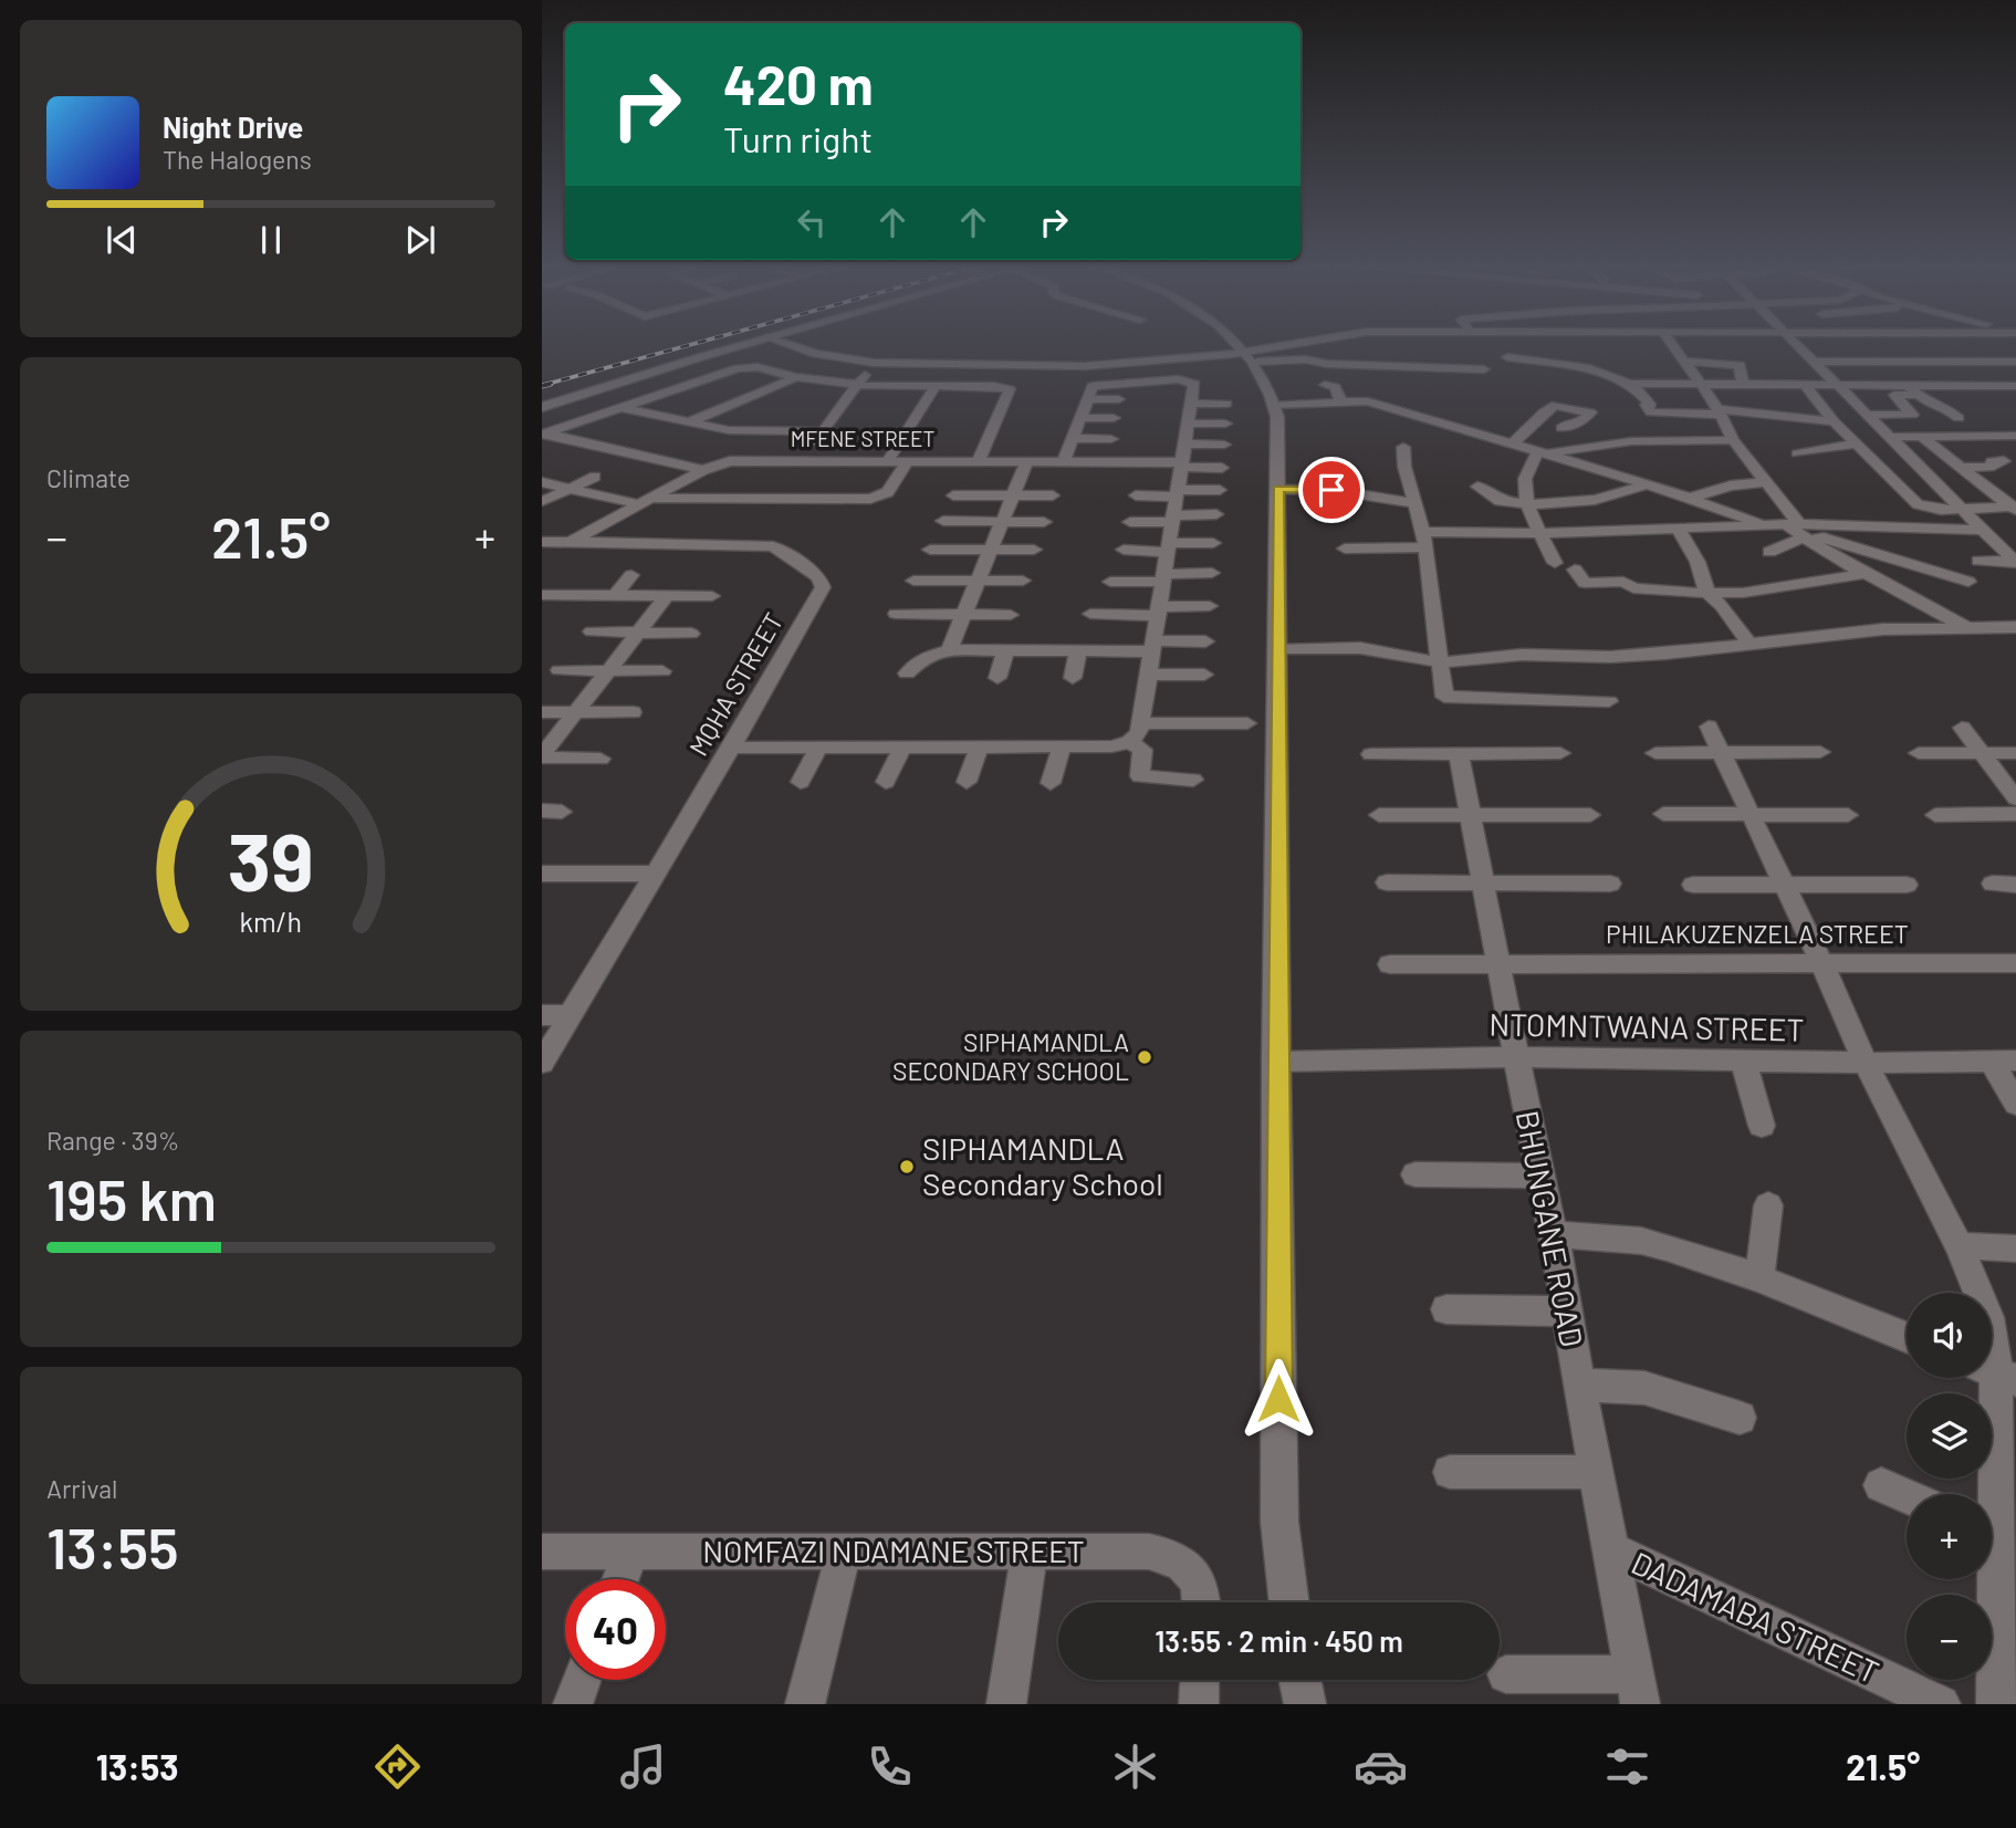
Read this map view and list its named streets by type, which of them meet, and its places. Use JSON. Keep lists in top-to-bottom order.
{
  "streets": {
    "street": [
      "MFENE STREET",
      "MQHA STREET",
      "PHILAKUZENZELA STREET",
      "NTOMNTWANA STREET",
      "BHUNGANE ROAD",
      "NOMFAZI NDAMANE STREET",
      "DADAMABA STREET"
    ]
  },
  "crossings": [
    ["MFENE STREET", "MQHA STREET"],
    ["PHILAKUZENZELA STREET", "BHUNGANE ROAD"],
    ["NTOMNTWANA STREET", "BHUNGANE ROAD"],
    ["BHUNGANE ROAD", "DADAMABA STREET"]
  ],
  "places": ["SIPHAMANDLA SECONDARY SCHOOL", "SIPHAMANDLA Secondary School"],
  "page": {
    "turn": ["420 m", "Turn right"],
    "song": ["Night Drive", "The Halogens"],
    "tile": [
      "Climate",
      ["Range · 39%", "195 km"],
      ["Arrival", "13:55"]
    ],
    "heat": ["−", "21.5°", "+"],
    "map_buttons": ["+", "−"],
    "limit": "40",
    "trip": "13:55 · 2 min · 450 m",
    "tabs": ["13:53", "21.5°"],
    "gauge": ["39", "km/h"]
  }
}
